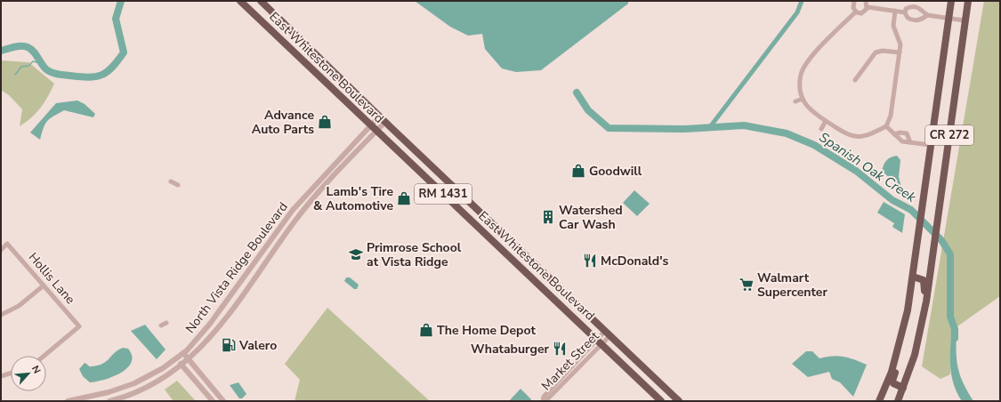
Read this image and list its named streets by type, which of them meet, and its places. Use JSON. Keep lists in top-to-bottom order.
{
  "streets": {
    "main road": ["East Whitestone Boulevard", "CR 272", "RM 1431"],
    "street": ["North Vista Ridge Boulevard", "Hollis Lane", "Market Street"]
  },
  "crossings": [
    ["East Whitestone Boulevard", "North Vista Ridge Boulevard"],
    ["East Whitestone Boulevard", "Market Street"]
  ],
  "water": ["Spanish Oak Creek"],
  "places": {
    "shop": [
      "Advance Auto Parts",
      "Goodwill",
      "Lamb's Tire & Automotive",
      "The Home Depot"
    ],
    "building": ["Watershed Car Wash"],
    "school or university": ["Primrose School at Vista Ridge"],
    "restaurant": ["McDonald's", "Whataburger"],
    "supermarket": ["Walmart Supercenter"],
    "fuel station": ["Valero"]
  },
  "north": "top right"
}
